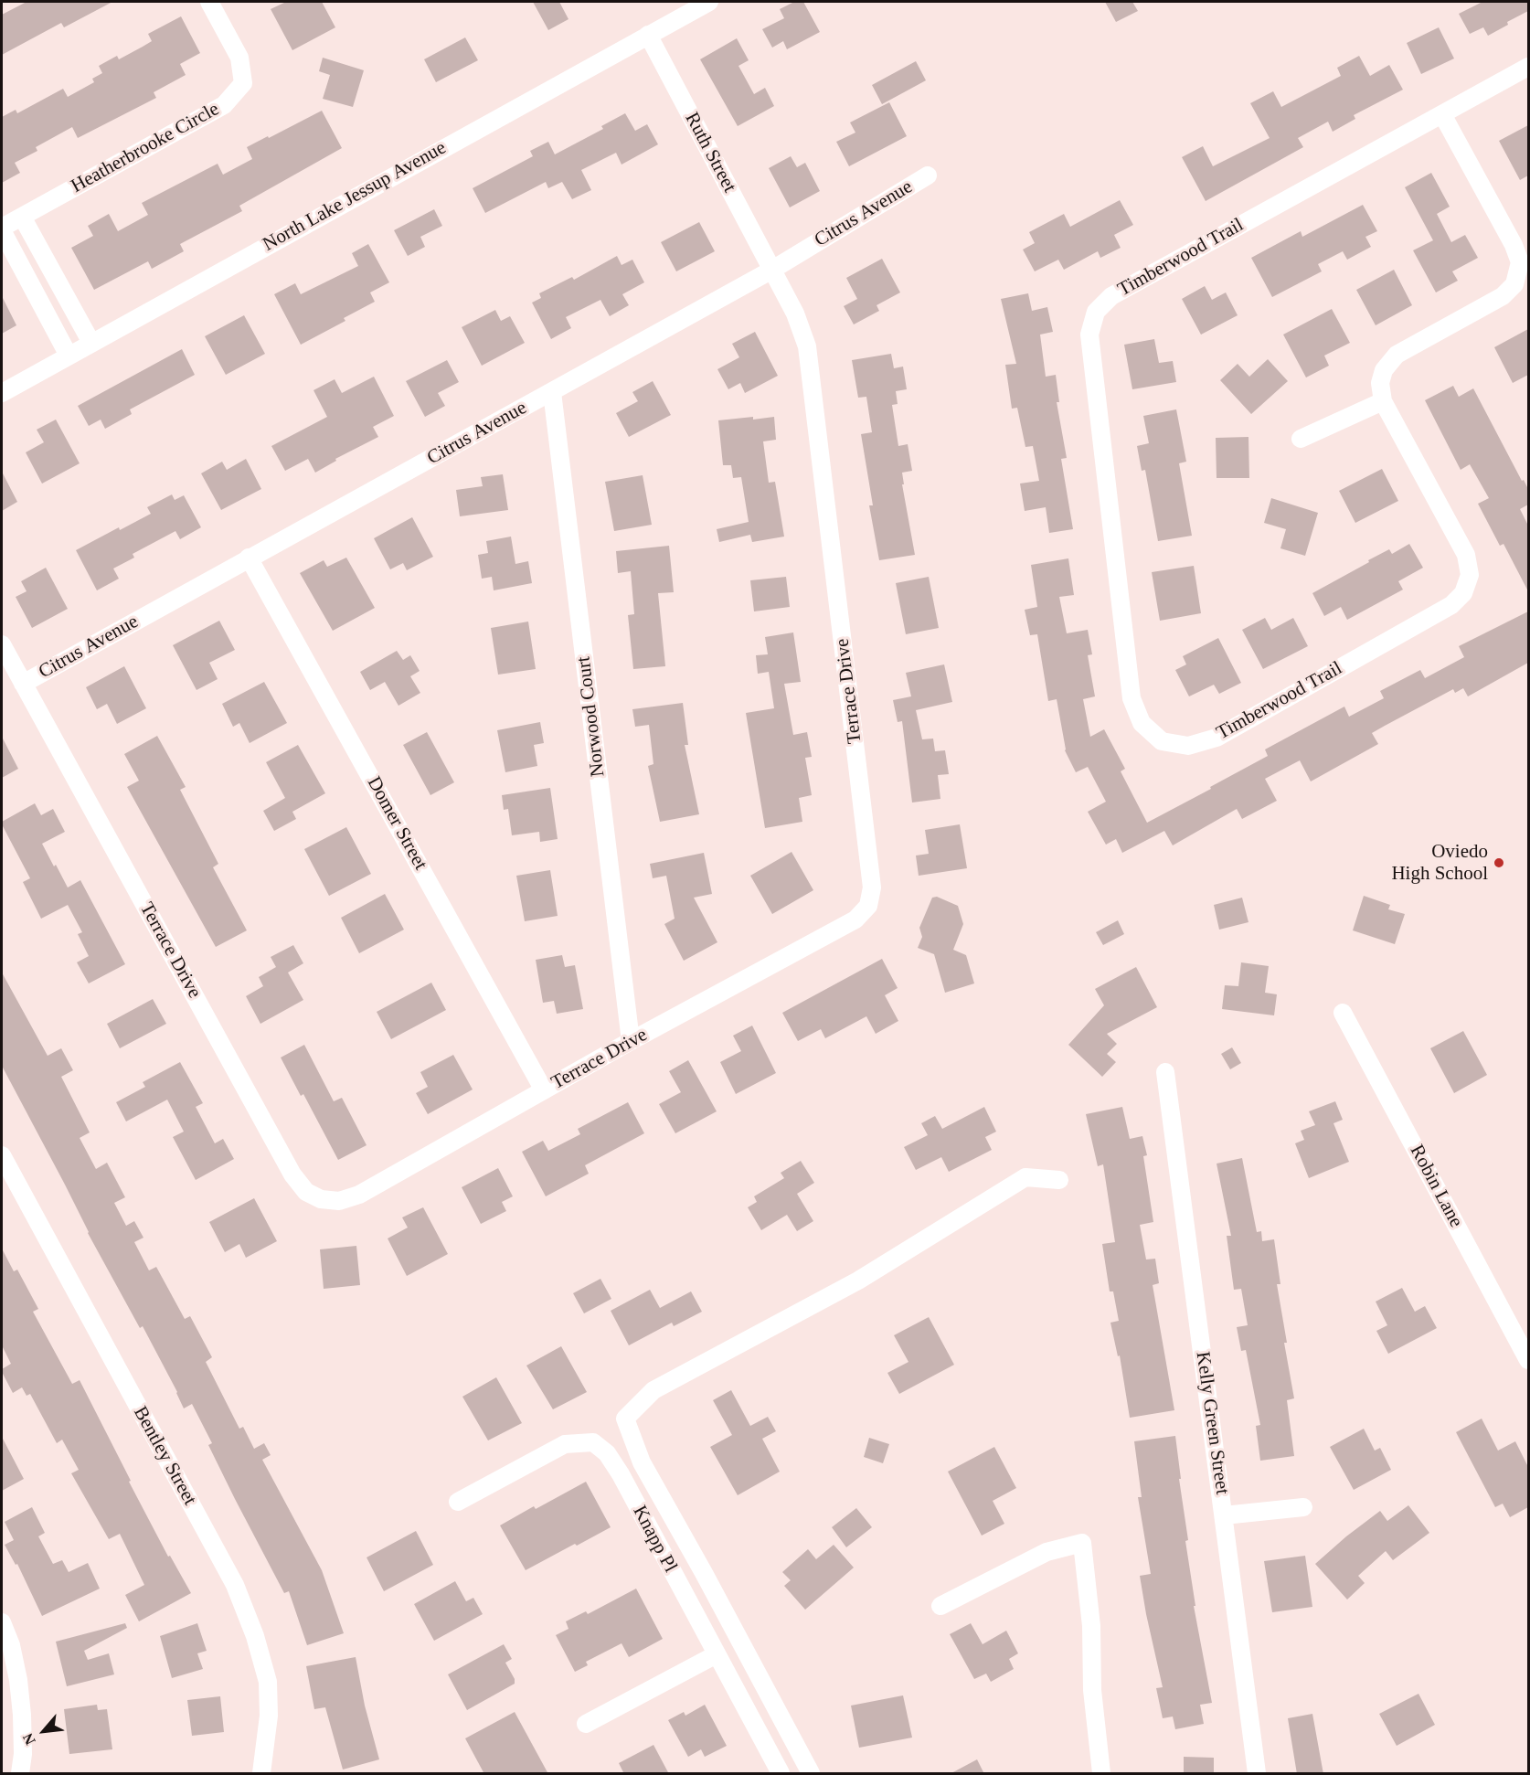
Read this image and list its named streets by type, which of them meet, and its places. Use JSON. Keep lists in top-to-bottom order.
{
  "streets": {
    "street": [
      "Heatherbrooke Circle",
      "Ruth Street",
      "North Lake Jessup Avenue",
      "Citrus Avenue",
      "Timberwood Trail",
      "Terrace Drive",
      "Norwood Court",
      "Domer Street",
      "Robin Lane",
      "Kelly Green Street",
      "Bentley Street",
      "Knapp Pl"
    ]
  },
  "crossings": [
    ["Heatherbrooke Circle", "North Lake Jessup Avenue"],
    ["Ruth Street", "North Lake Jessup Avenue"],
    ["Ruth Street", "Citrus Avenue"],
    ["Ruth Street", "Terrace Drive"],
    ["Citrus Avenue", "Terrace Drive"],
    ["Citrus Avenue", "Norwood Court"],
    ["Citrus Avenue", "Domer Street"],
    ["Terrace Drive", "Norwood Court"],
    ["Terrace Drive", "Domer Street"]
  ],
  "places": ["Oviedo High School"],
  "north": "bottom left"
}
